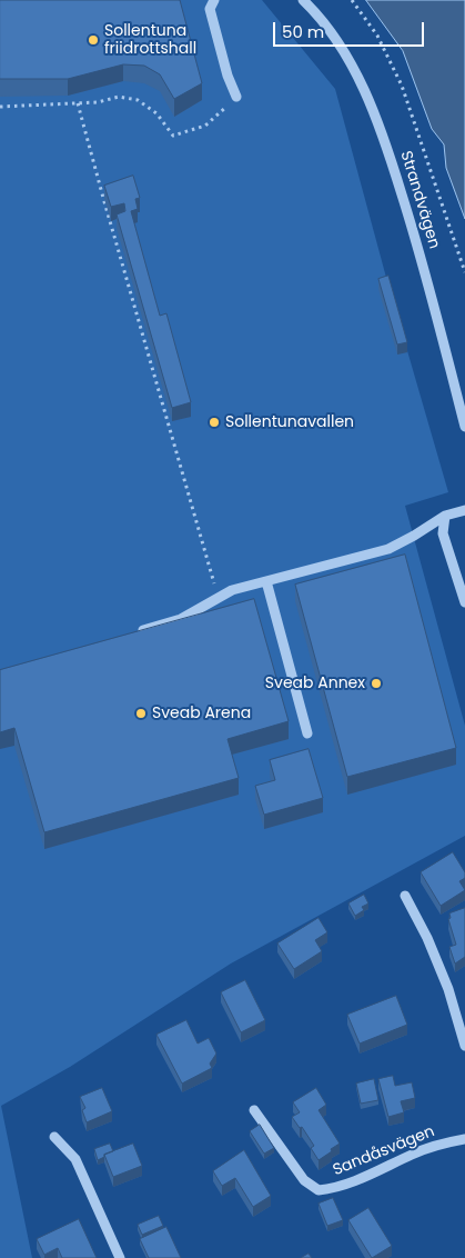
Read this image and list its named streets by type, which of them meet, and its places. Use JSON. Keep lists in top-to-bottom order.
{
  "streets": {
    "street": ["Strandvägen", "Sandåsvägen"]
  },
  "places": [
    "Sollentuna friidrottshall",
    "Sollentunavallen",
    "Sveab Annex",
    "Sveab Arena"
  ],
  "scale_bar": "50 m"
}
